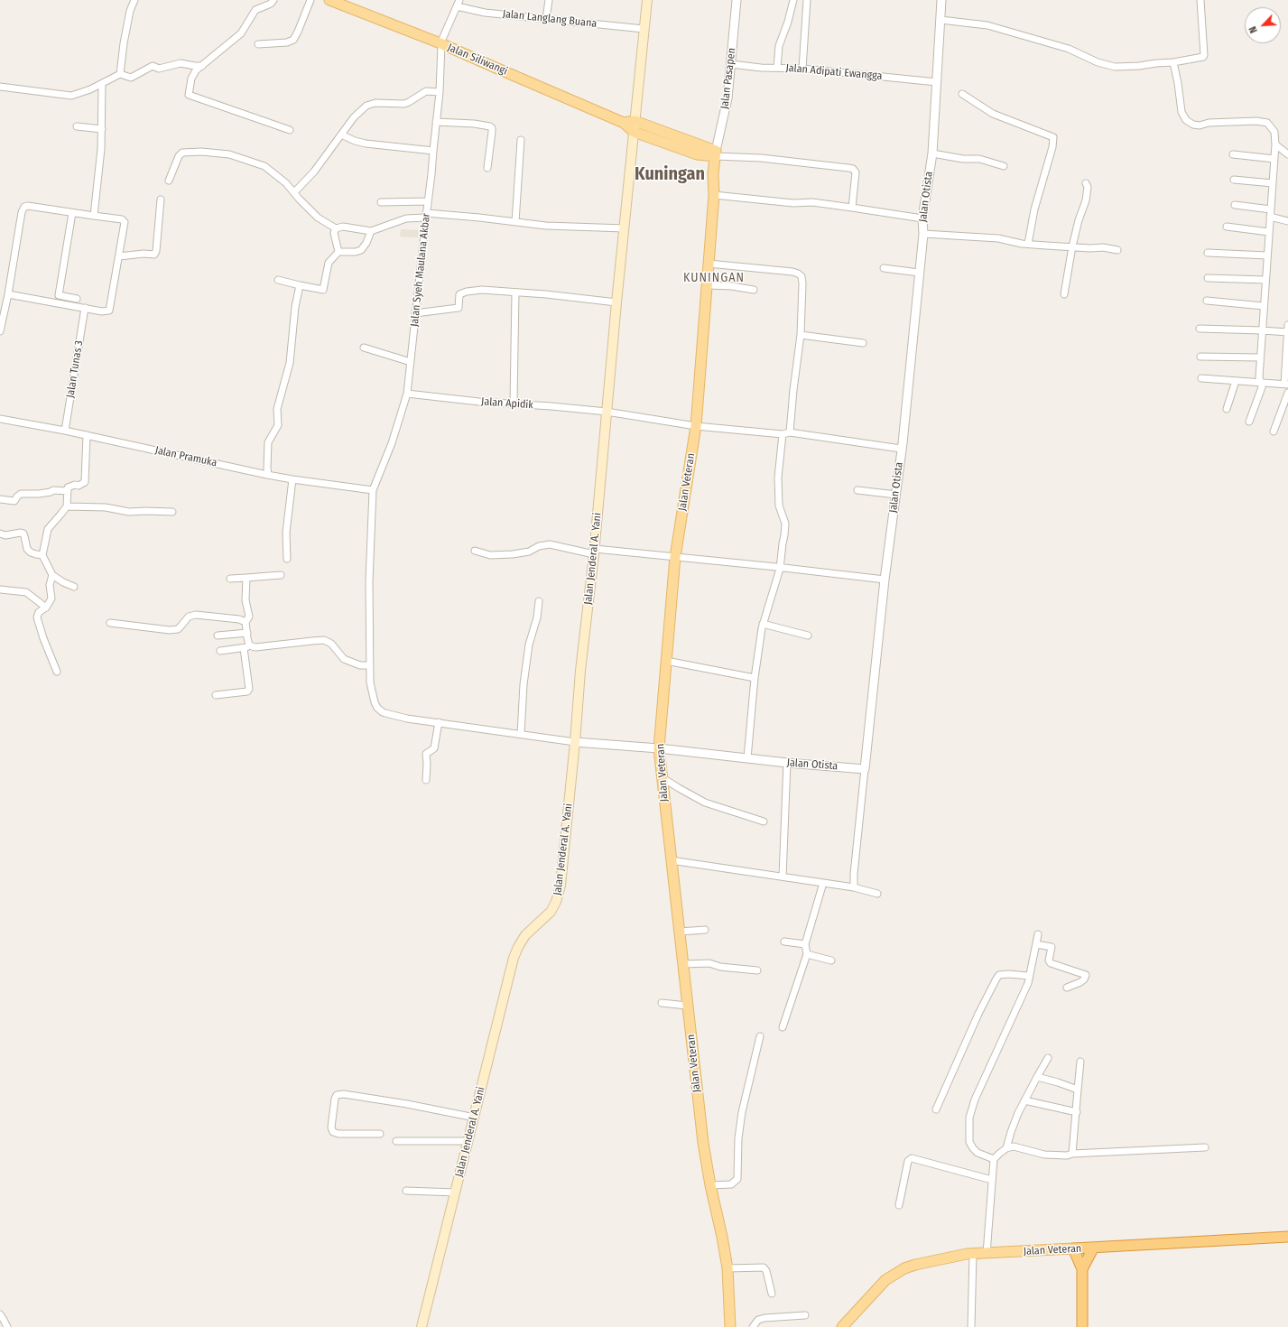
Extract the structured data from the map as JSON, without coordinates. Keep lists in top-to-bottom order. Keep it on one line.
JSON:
{"streets":{"highway":["Jalan Veteran"],"main road":["Jalan Siliwangi","Jalan Jenderal A. Yani"],"street":["Jalan Langlang Buana","Jalan Adipati Ewangga","Jalan Pasapen","Jalan Otista","Jalan Syeh Maulana Akbar","Jalan Tunas 3","Jalan Apidik","Jalan Pramuka"]},"crossings":[["Jalan Langlang Buana","Jalan Jenderal A. Yani"],["Jalan Siliwangi","Jalan Pasapen"],["Jalan Siliwangi","Jalan Syeh Maulana Akbar"],["Jalan Siliwangi","Jalan Veteran"],["Jalan Siliwangi","Jalan Jenderal A. Yani"],["Jalan Adipati Ewangga","Jalan Pasapen"],["Jalan Adipati Ewangga","Jalan Otista"],["Jalan Pasapen","Jalan Veteran"],["Jalan Otista","Jalan Syeh Maulana Akbar"],["Jalan Otista","Jalan Veteran"],["Jalan Otista","Jalan Jenderal A. Yani"],["Jalan Syeh Maulana Akbar","Jalan Apidik"],["Jalan Syeh Maulana Akbar","Jalan Pramuka"],["Jalan Syeh Maulana Akbar","Jalan Jenderal A. Yani"],["Jalan Tunas 3","Jalan Pramuka"],["Jalan Apidik","Jalan Veteran"],["Jalan Apidik","Jalan Jenderal A. Yani"]],"districts":["Kuningan","KUNINGAN"],"north":"bottom left"}
